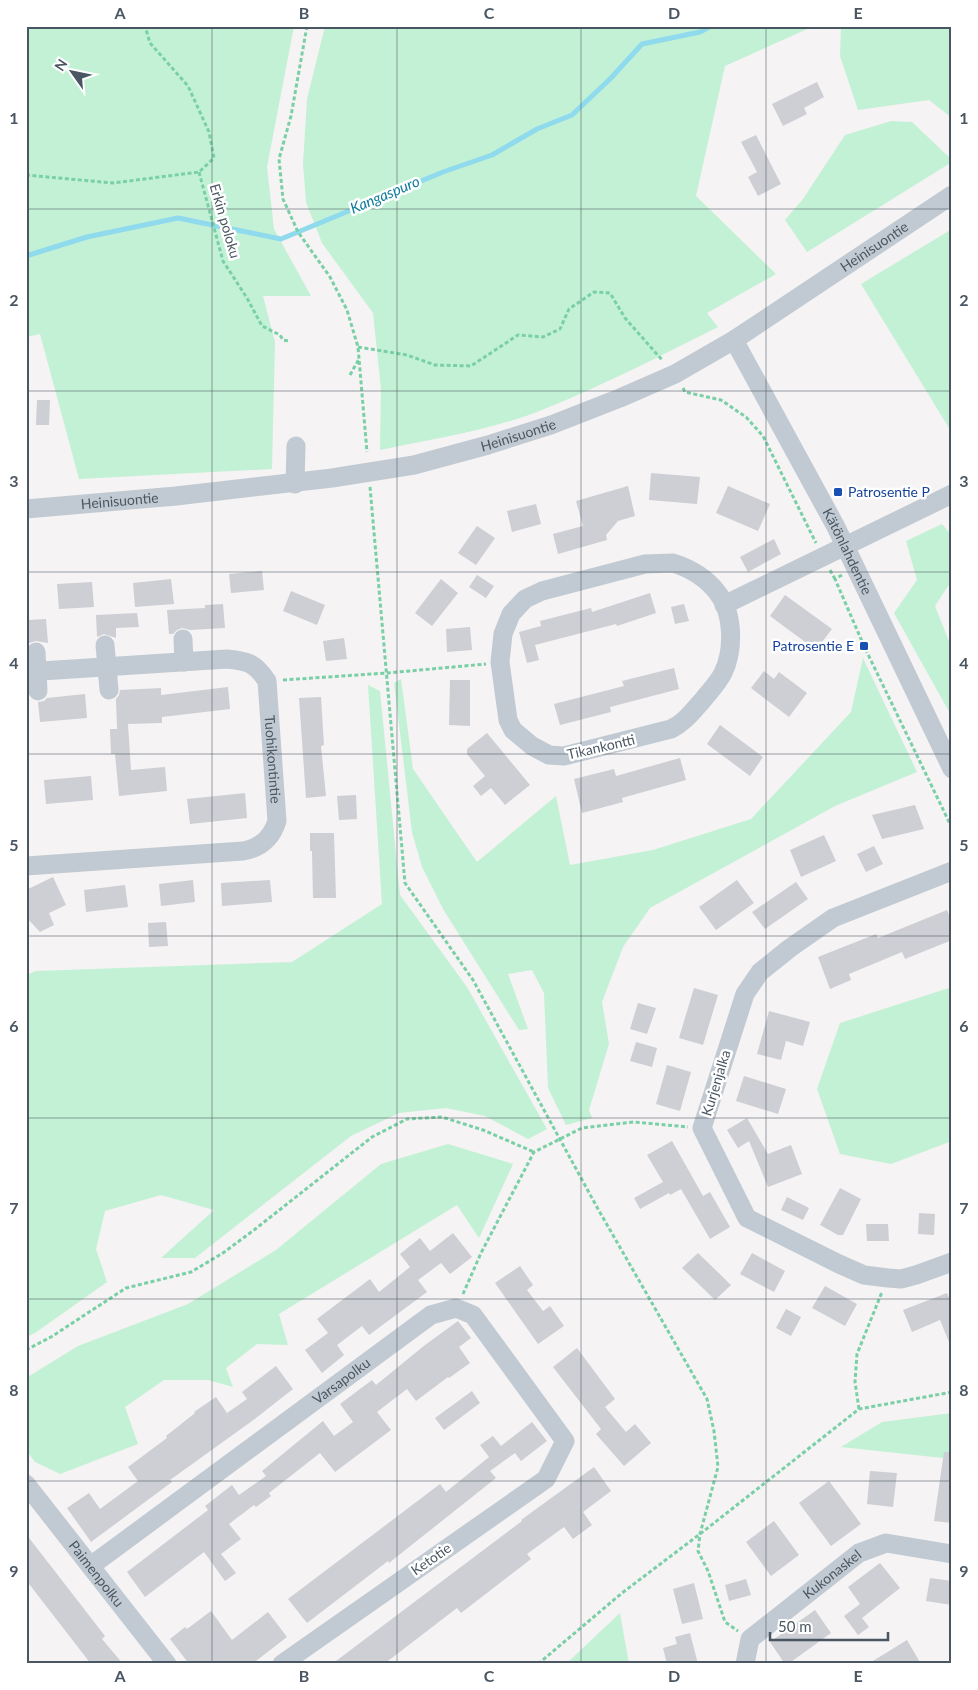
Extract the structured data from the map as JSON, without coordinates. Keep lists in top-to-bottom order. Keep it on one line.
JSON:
{"streets":{"street":["Heinisuontie","Kätönlahdentie","Tikankontti","Tuohikontintie","Kurjenjalka","Varsapolku","Ketotie","Paimenpolku","Kukonaskel"],"path":["Erkin poloku"]},"crossings":[["Heinisuontie","Kätönlahdentie"],["Varsapolku","Ketotie"],["Varsapolku","Paimenpolku"]],"water":["Kangaspuro"],"places":{"transit":["Patrosentie P","Patrosentie E"]},"scale_bar":"50 m","north":"top left","grid":{"columns":["A","B","C","D","E"],"rows":["1","2","3","4","5","6","7","8","9"]}}
